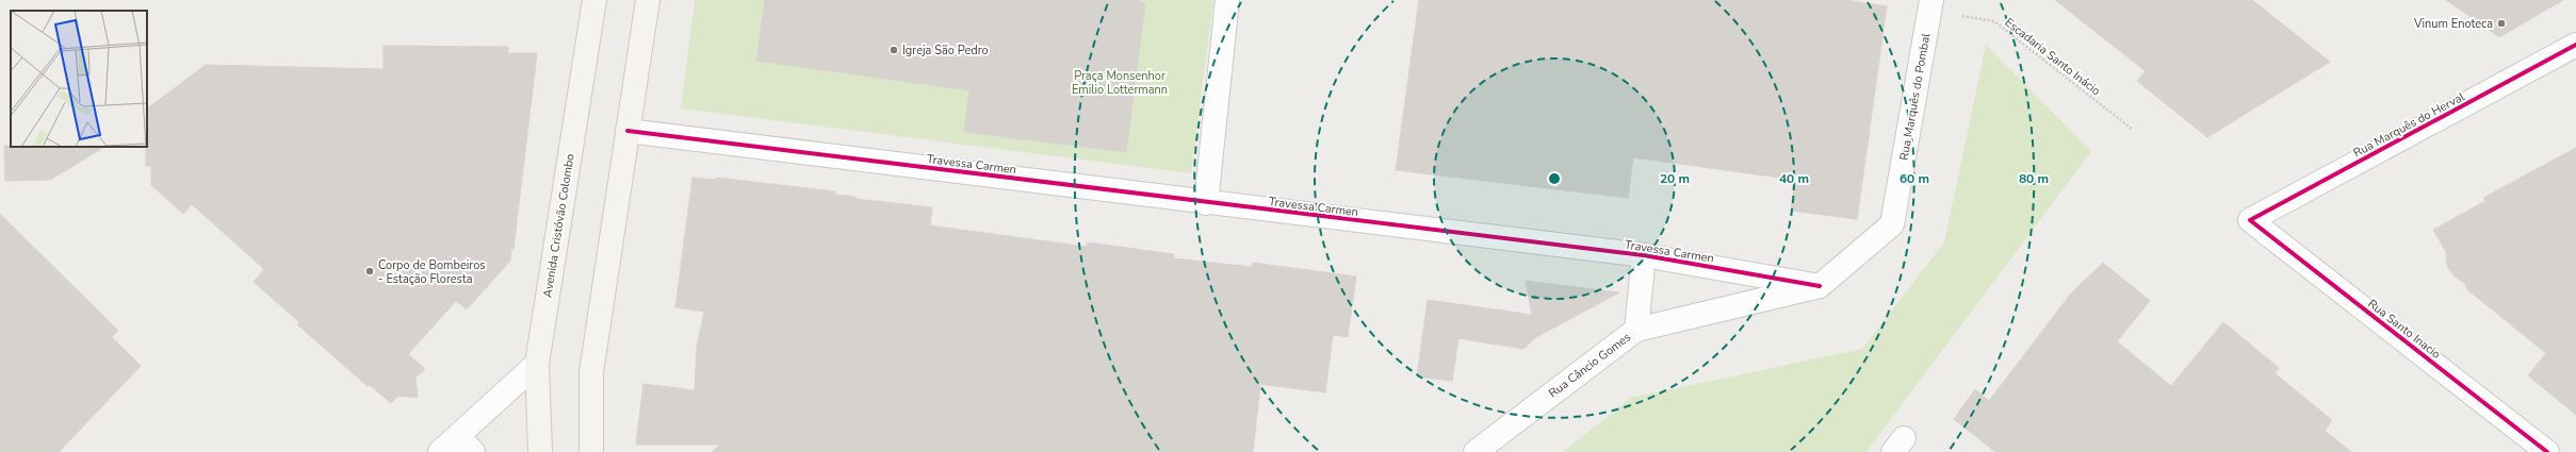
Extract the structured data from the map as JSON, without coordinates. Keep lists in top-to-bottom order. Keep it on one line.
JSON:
{"streets":{"main road":["Avenida Cristóvão Colombo"],"street":["Rua Marquês do Pombal","Rua Marquês do Herval","Travessa Carmen","Rua Santo Inacio","Rua Câncio Gomes"],"path":["Escadaria Santo Inácio"]},"crossings":[["Escadaria Santo Inácio","Rua Marquês do Pombal"],["Rua Marquês do Pombal","Travessa Carmen"],["Rua Marquês do Pombal","Rua Câncio Gomes"],["Rua Marquês do Herval","Rua Santo Inacio"],["Travessa Carmen","Rua Câncio Gomes"]],"parks":["Praça Monsenhor Emilio Lottermann"],"places":["Vinum Enoteca","Igreja São Pedro","Corpo de Bombeiros - Estação Floresta"],"rings":["20 m","40 m","60 m","80 m"]}
